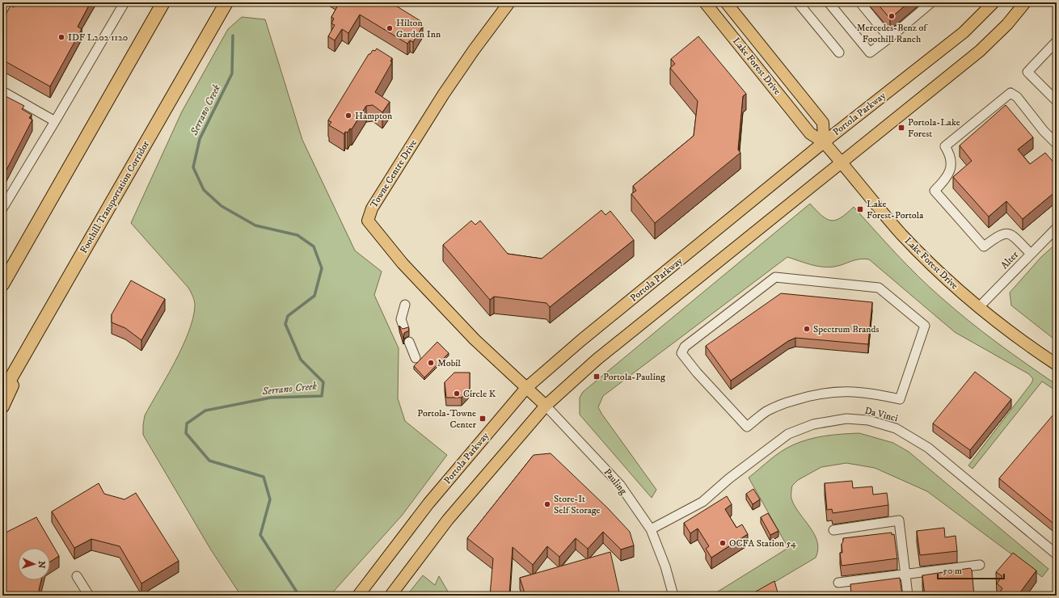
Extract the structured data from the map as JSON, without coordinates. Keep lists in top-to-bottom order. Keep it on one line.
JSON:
{"streets":{"highway":["Foothill Transportation Corridor"],"main road":["Lake Forest Drive","Portola Parkway","Towne Centre Drive","Pauling"],"street":["Alter","Da Vinci"]},"crossings":[["Lake Forest Drive","Portola Parkway"],["Lake Forest Drive","Alter"],["Portola Parkway","Towne Centre Drive"],["Portola Parkway","Pauling"],["Towne Centre Drive","Pauling"],["Da Vinci","Pauling"]],"water":["Serrano Creek"],"places":{"other":["Mercedes-Benz of Foothill Ranch","Hilton Garden Inn","IDF L202 1120","Hampton","Spectrum Brands","Mobil","Circle K","Store-It Self Storage","OCFA Station 54"],"transit":["Portola-Lake Forest","Lake Forest-Portola","Portola-Pauling","Portola-Towne Center"]},"scale_bar":"50 m","north":"right"}
